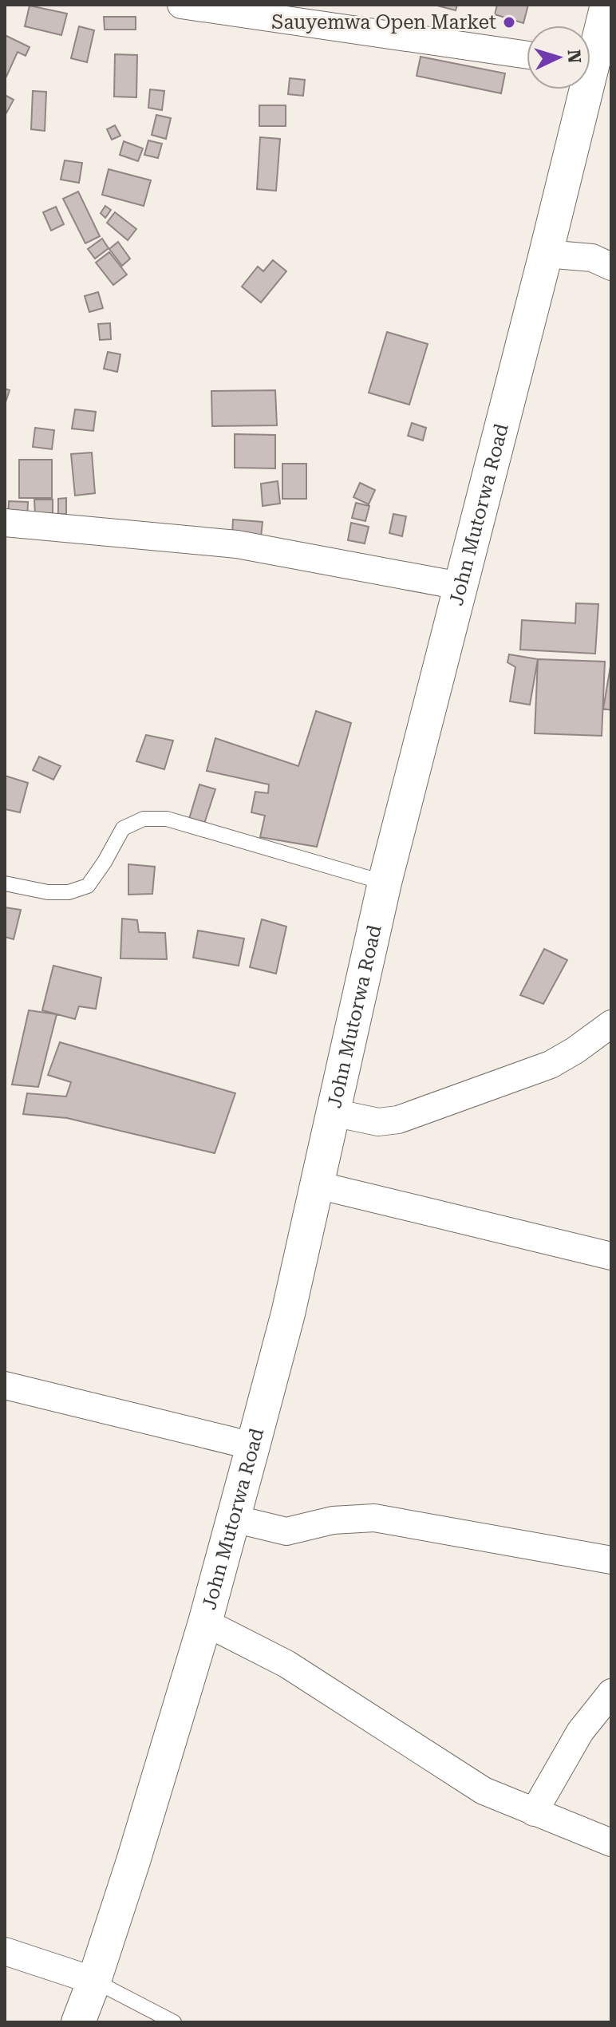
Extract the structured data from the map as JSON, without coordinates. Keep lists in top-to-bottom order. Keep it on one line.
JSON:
{"streets":{"street":["John Mutorwa Road"]},"places":["Sauyemwa Open Market"],"north":"right"}
